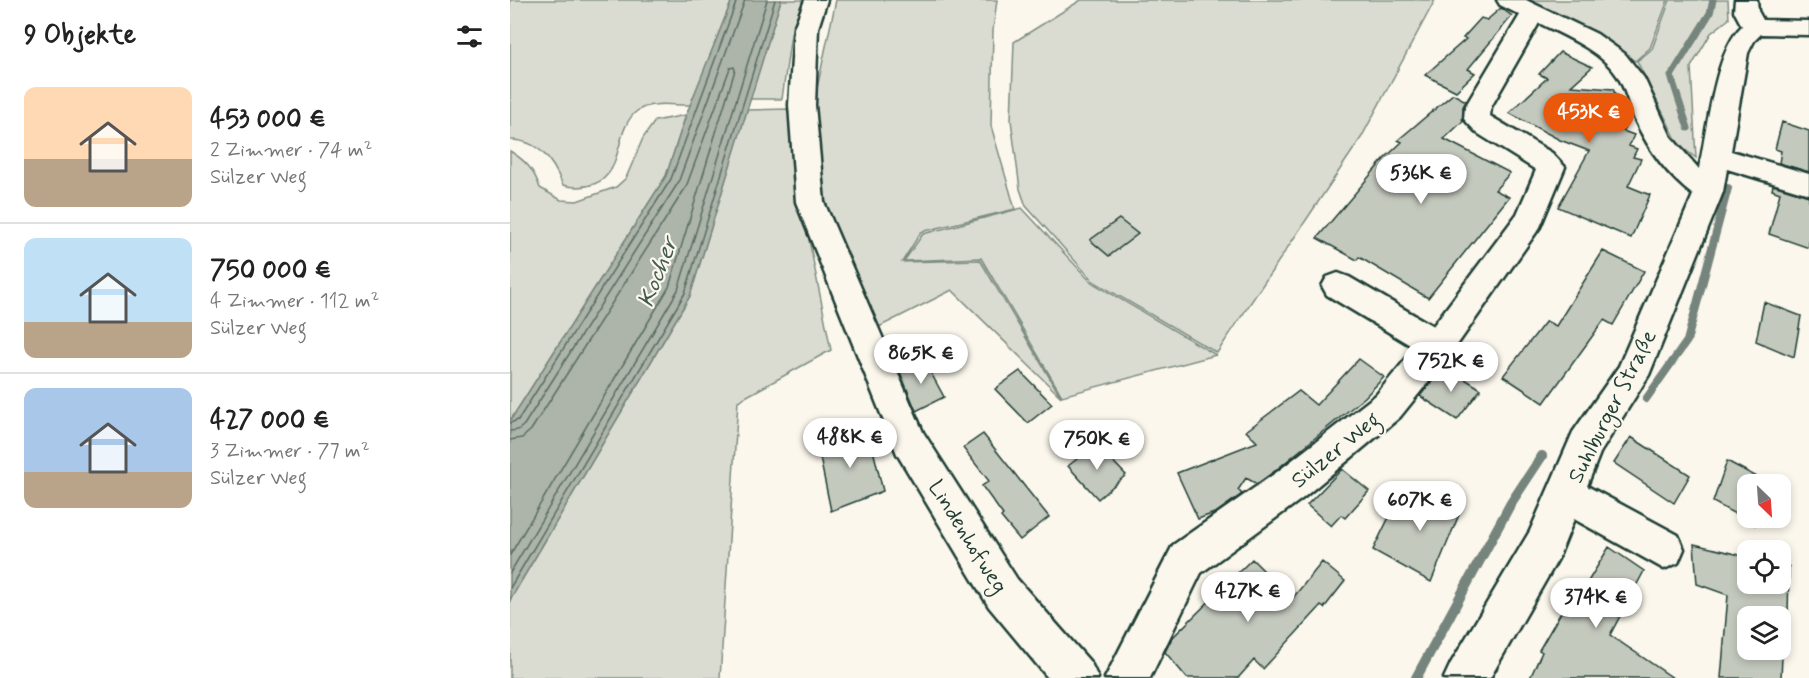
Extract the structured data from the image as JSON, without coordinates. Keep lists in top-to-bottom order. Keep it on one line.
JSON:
{"streets":{"street":["Suhlburger Straße","Sülzer Weg","Lindenhofweg"]},"crossings":[["Suhlburger Straße","Sülzer Weg"]],"water":["Kocher"],"north":"bottom right","page":{"heading":"9 Objekte","list":[{"name":"453 000 €","note":"2 Zimmer · 74 m² · Sülzer Weg"},{"name":"750 000 €","note":"4 Zimmer · 112 m² · Sülzer Weg"},{"name":"427 000 €","note":"3 Zimmer · 77 m² · Sülzer Weg"}],"price":["453K €","536K €","865K €","752K €","488K €","750K €","607K €","427K €","374K €"]}}
